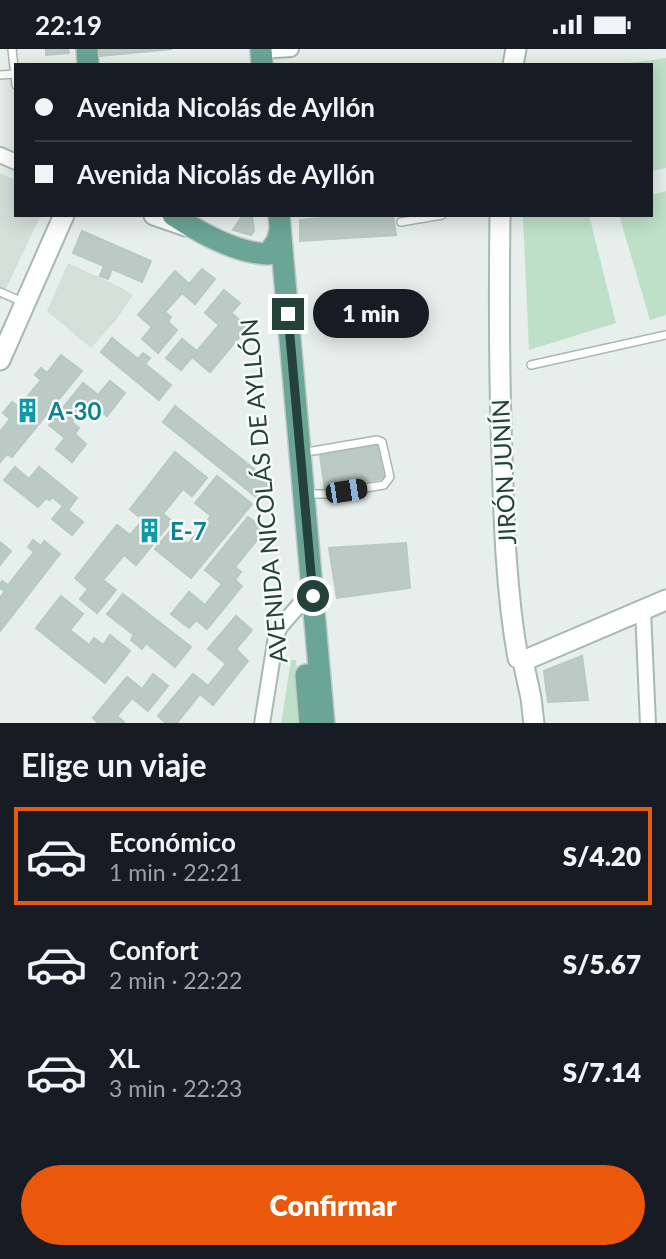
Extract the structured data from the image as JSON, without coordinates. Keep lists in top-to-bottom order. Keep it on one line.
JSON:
{"streets":{"main road":["AVENIDA NICOLÁS DE AYLLÓN"],"street":["JIRÓN JUNÍN"]},"places":{"building":["A-30","E-7"]},"page":{"status":"22:19","banner":["Avenida Nicolás de Ayllón","Avenida Nicolás de Ayllón"],"bubble":"1 min","heading":"Elige un viaje","list":[{"name":"Económico","note":"1 min · 22:21","value":"S/4.20"},{"name":"Confort","note":"2 min · 22:22","value":"S/5.67"},{"name":"XL","note":"3 min · 22:23","value":"S/7.14"}],"buttons":"Confirmar"}}
